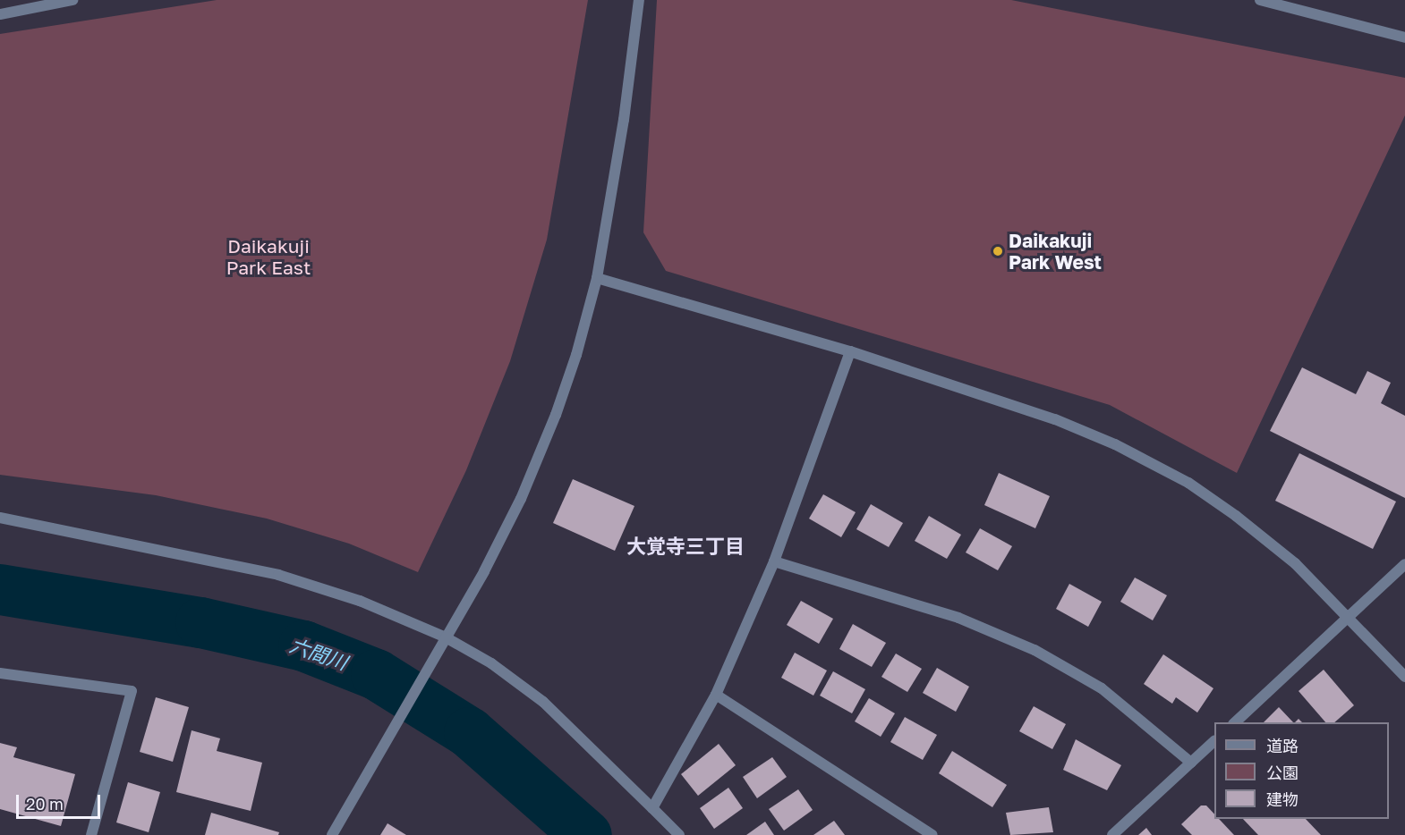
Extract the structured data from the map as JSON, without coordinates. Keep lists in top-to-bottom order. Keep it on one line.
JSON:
{"districts":["大覚寺三丁目"],"water":["六間川"],"parks":["Daikakuji Park East"],"places":["Daikakuji Park West"],"legend":["道路","公園","建物"],"scale_bar":"20 m"}
